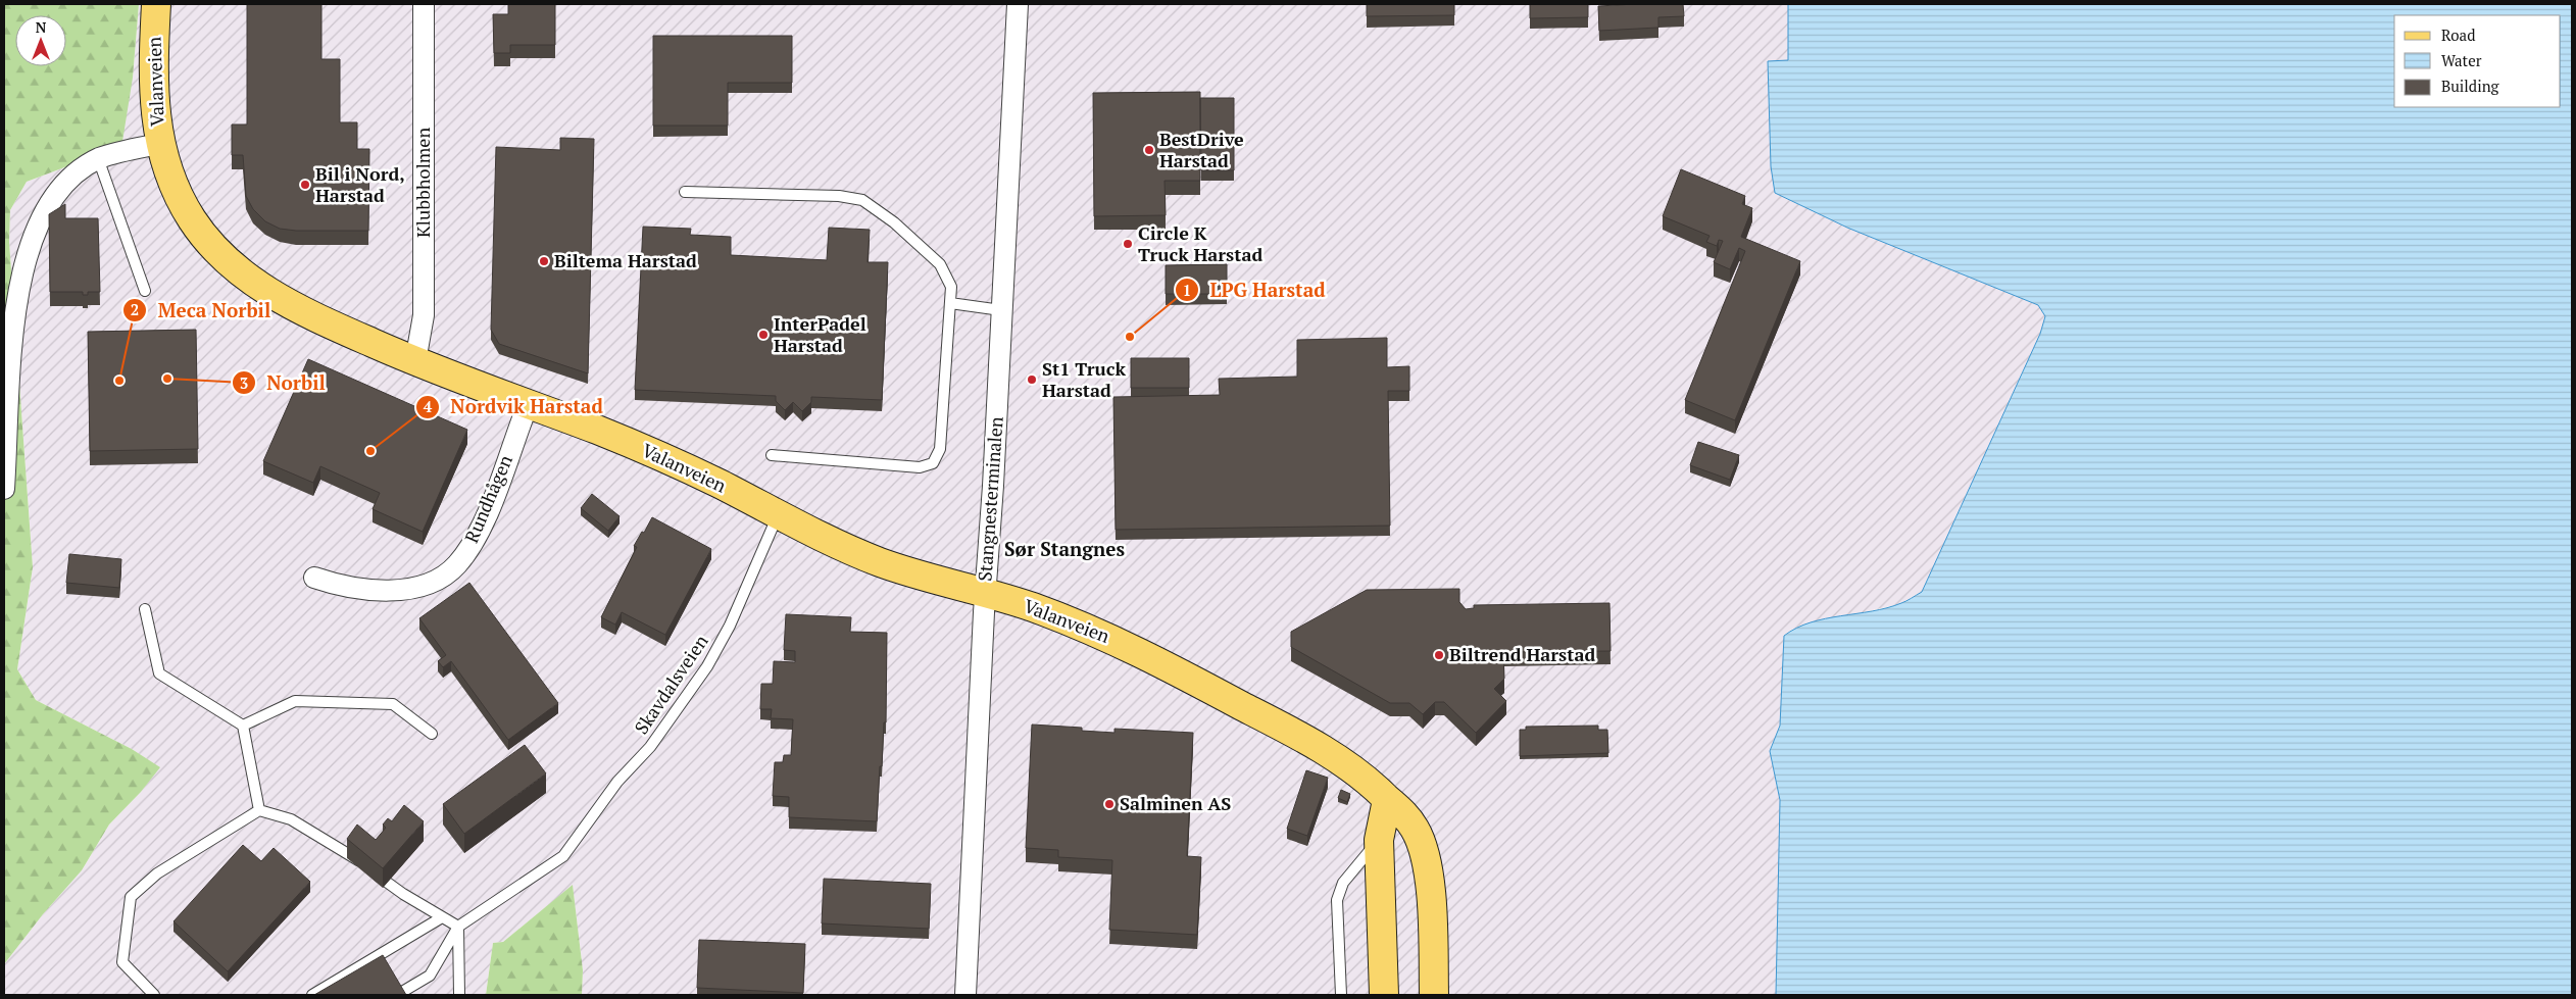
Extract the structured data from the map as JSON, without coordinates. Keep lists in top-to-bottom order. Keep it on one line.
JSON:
{"streets":{"main road":["Valanveien"],"street":["Klubbholmen","Rundhågen","Stangnesterminalen"],"lane":["Skavdalsveien"]},"crossings":[["Valanveien","Klubbholmen"],["Valanveien","Rundhågen"],["Valanveien","Stangnesterminalen"],["Valanveien","Skavdalsveien"]],"districts":["Sør Stangnes"],"places":["BestDrive Harstad","Bil i Nord, Harstad","Circle K Truck Harstad","Biltema Harstad","InterPadel Harstad","LPG Harstad","Norbil","St1 Truck Harstad","Meca Norbil","Nordvik Harstad","Biltrend Harstad","Salminen AS"],"legend":["Road","Water","Building"],"north":"top"}
